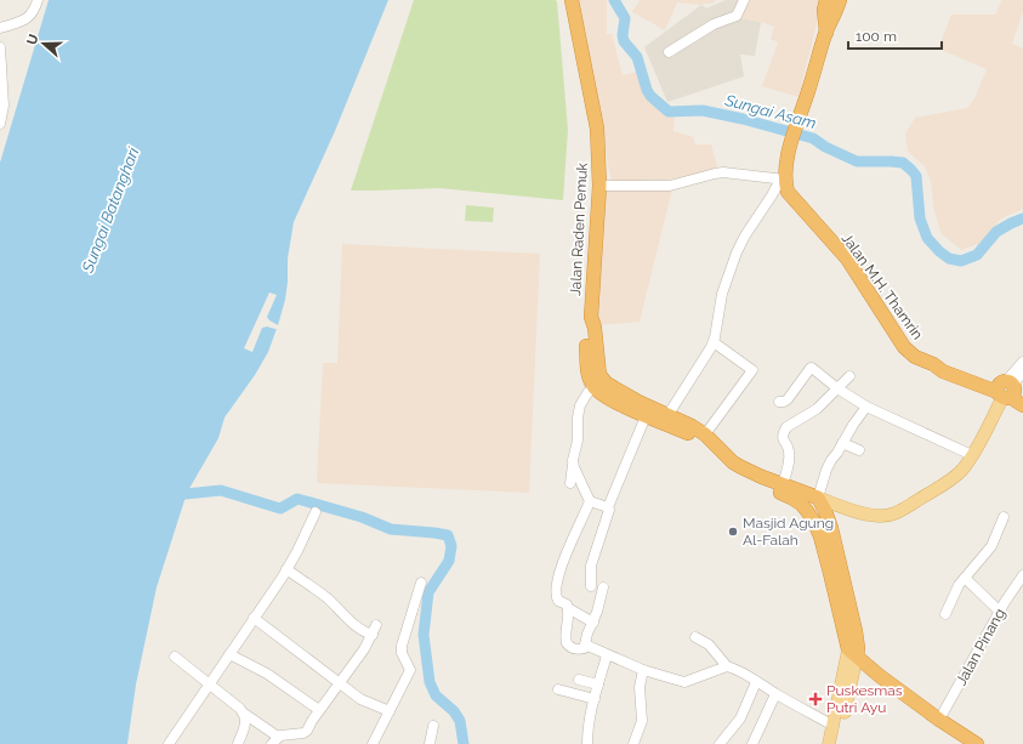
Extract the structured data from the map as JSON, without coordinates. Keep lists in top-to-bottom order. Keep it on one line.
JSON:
{"streets":{"highway":["Jalan Raden Pemuk","Jalan M.H. Thamrin"],"street":["Jalan Pinang"]},"water":["Sungai Asam","Sungai Batanghari"],"places":{"other":["Masjid Agung Al-Falah"],"health":["Puskesmas Putri Ayu"]},"scale_bar":"100 m","north":"left"}
